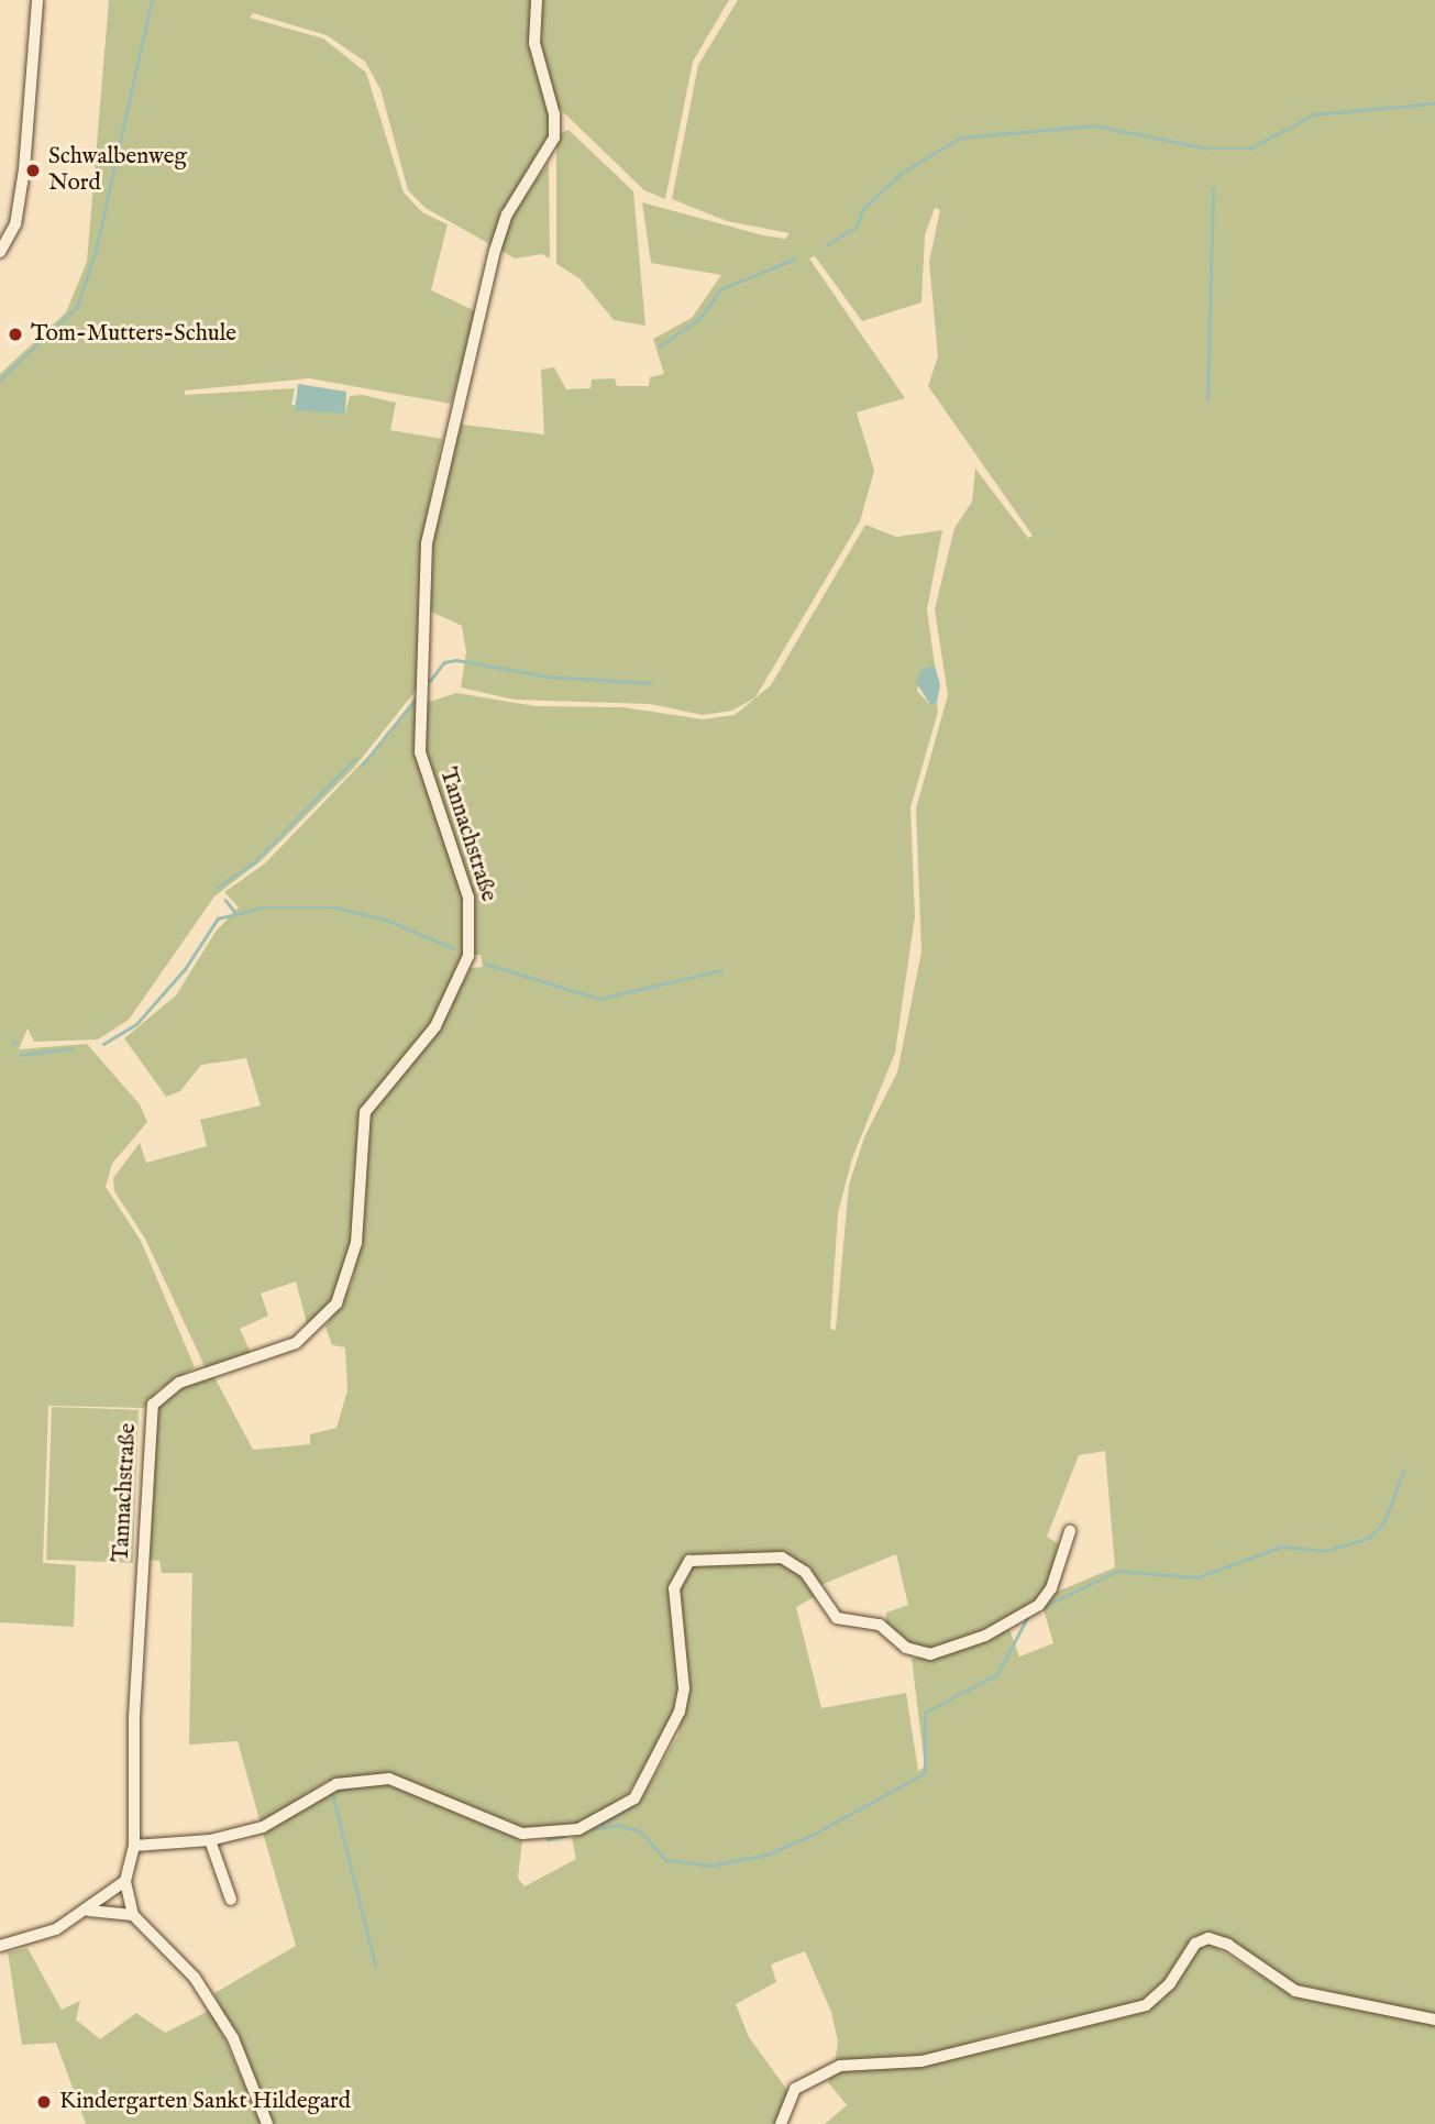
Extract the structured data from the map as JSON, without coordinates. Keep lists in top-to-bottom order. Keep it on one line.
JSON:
{"streets":{"street":["Tannachstraße"]},"places":["Schwalbenweg Nord","Tom-Mutters-Schule","Kindergarten Sankt Hildegard"]}
